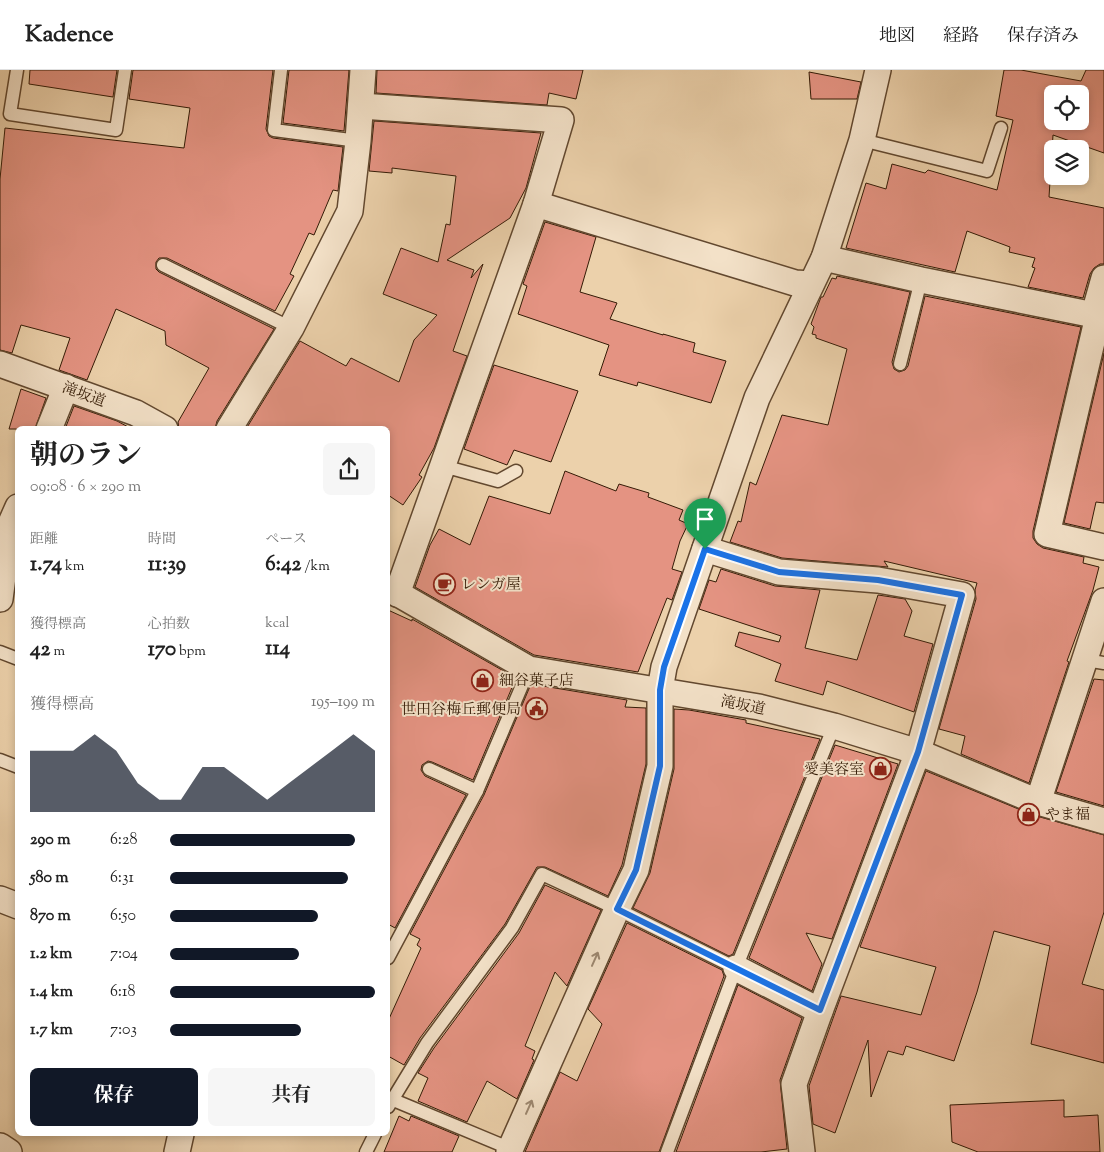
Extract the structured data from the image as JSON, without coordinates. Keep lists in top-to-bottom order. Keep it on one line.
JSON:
{"streets":{"street":["滝坂道"]},"places":{"cafe":["レンガ屋"],"shop":["細谷菓子店","愛美容室","やま福"],"public building":["世田谷梅丘郵便局"]},"page":{"header":"Kadence","nav":["地図","経路","保存済み"],"heading":["朝のラン","09:08 · 6 × 290 m"],"stats":[["距離","1.74 km"],["時間","11:39"],["ペース","6:42 /km"],["獲得標高","42 m"],["心拍数","170 bpm"],["kcal","114"]],"chart":["獲得標高","195–199 m"],"list":[{"name":"290 m","note":"6:28"},{"name":"580 m","note":"6:31"},{"name":"870 m","note":"6:50"},{"name":"1.2 km","note":"7:04"},{"name":"1.4 km","note":"6:18"},{"name":"1.7 km","note":"7:03"}],"buttons":["保存","共有"]}}
